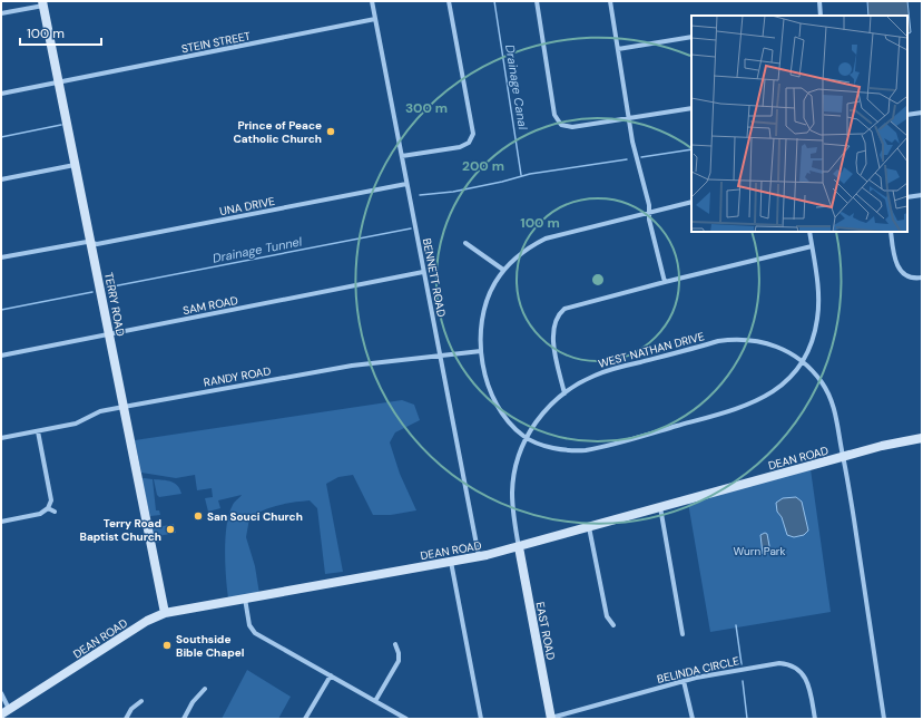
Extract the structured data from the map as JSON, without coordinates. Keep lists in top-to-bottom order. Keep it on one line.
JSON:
{"streets":{"main road":["TERRY ROAD","DEAN ROAD","EAST ROAD"],"street":["STEIN STREET","UNA DRIVE","BENNETT ROAD","SAM ROAD","WEST NATHAN DRIVE","RANDY ROAD","BELINDA CIRCLE"]},"crossings":[["STEIN STREET","BENNETT ROAD"],["STEIN STREET","TERRY ROAD"],["UNA DRIVE","BENNETT ROAD"],["UNA DRIVE","TERRY ROAD"],["BENNETT ROAD","SAM ROAD"],["BENNETT ROAD","RANDY ROAD"],["BENNETT ROAD","DEAN ROAD"],["TERRY ROAD","SAM ROAD"],["TERRY ROAD","RANDY ROAD"],["TERRY ROAD","DEAN ROAD"],["WEST NATHAN DRIVE","DEAN ROAD"],["WEST NATHAN DRIVE","EAST ROAD"],["DEAN ROAD","EAST ROAD"],["EAST ROAD","BELINDA CIRCLE"]],"water":["Drainage Canal","Drainage Tunnel"],"parks":["Wurn Park"],"places":["Prince of Peace Catholic Church","San Souci Church","Terry Road Baptist Church","Southside Bible Chapel"],"scale_bar":"100 m","rings":["300 m","200 m","100 m"]}
